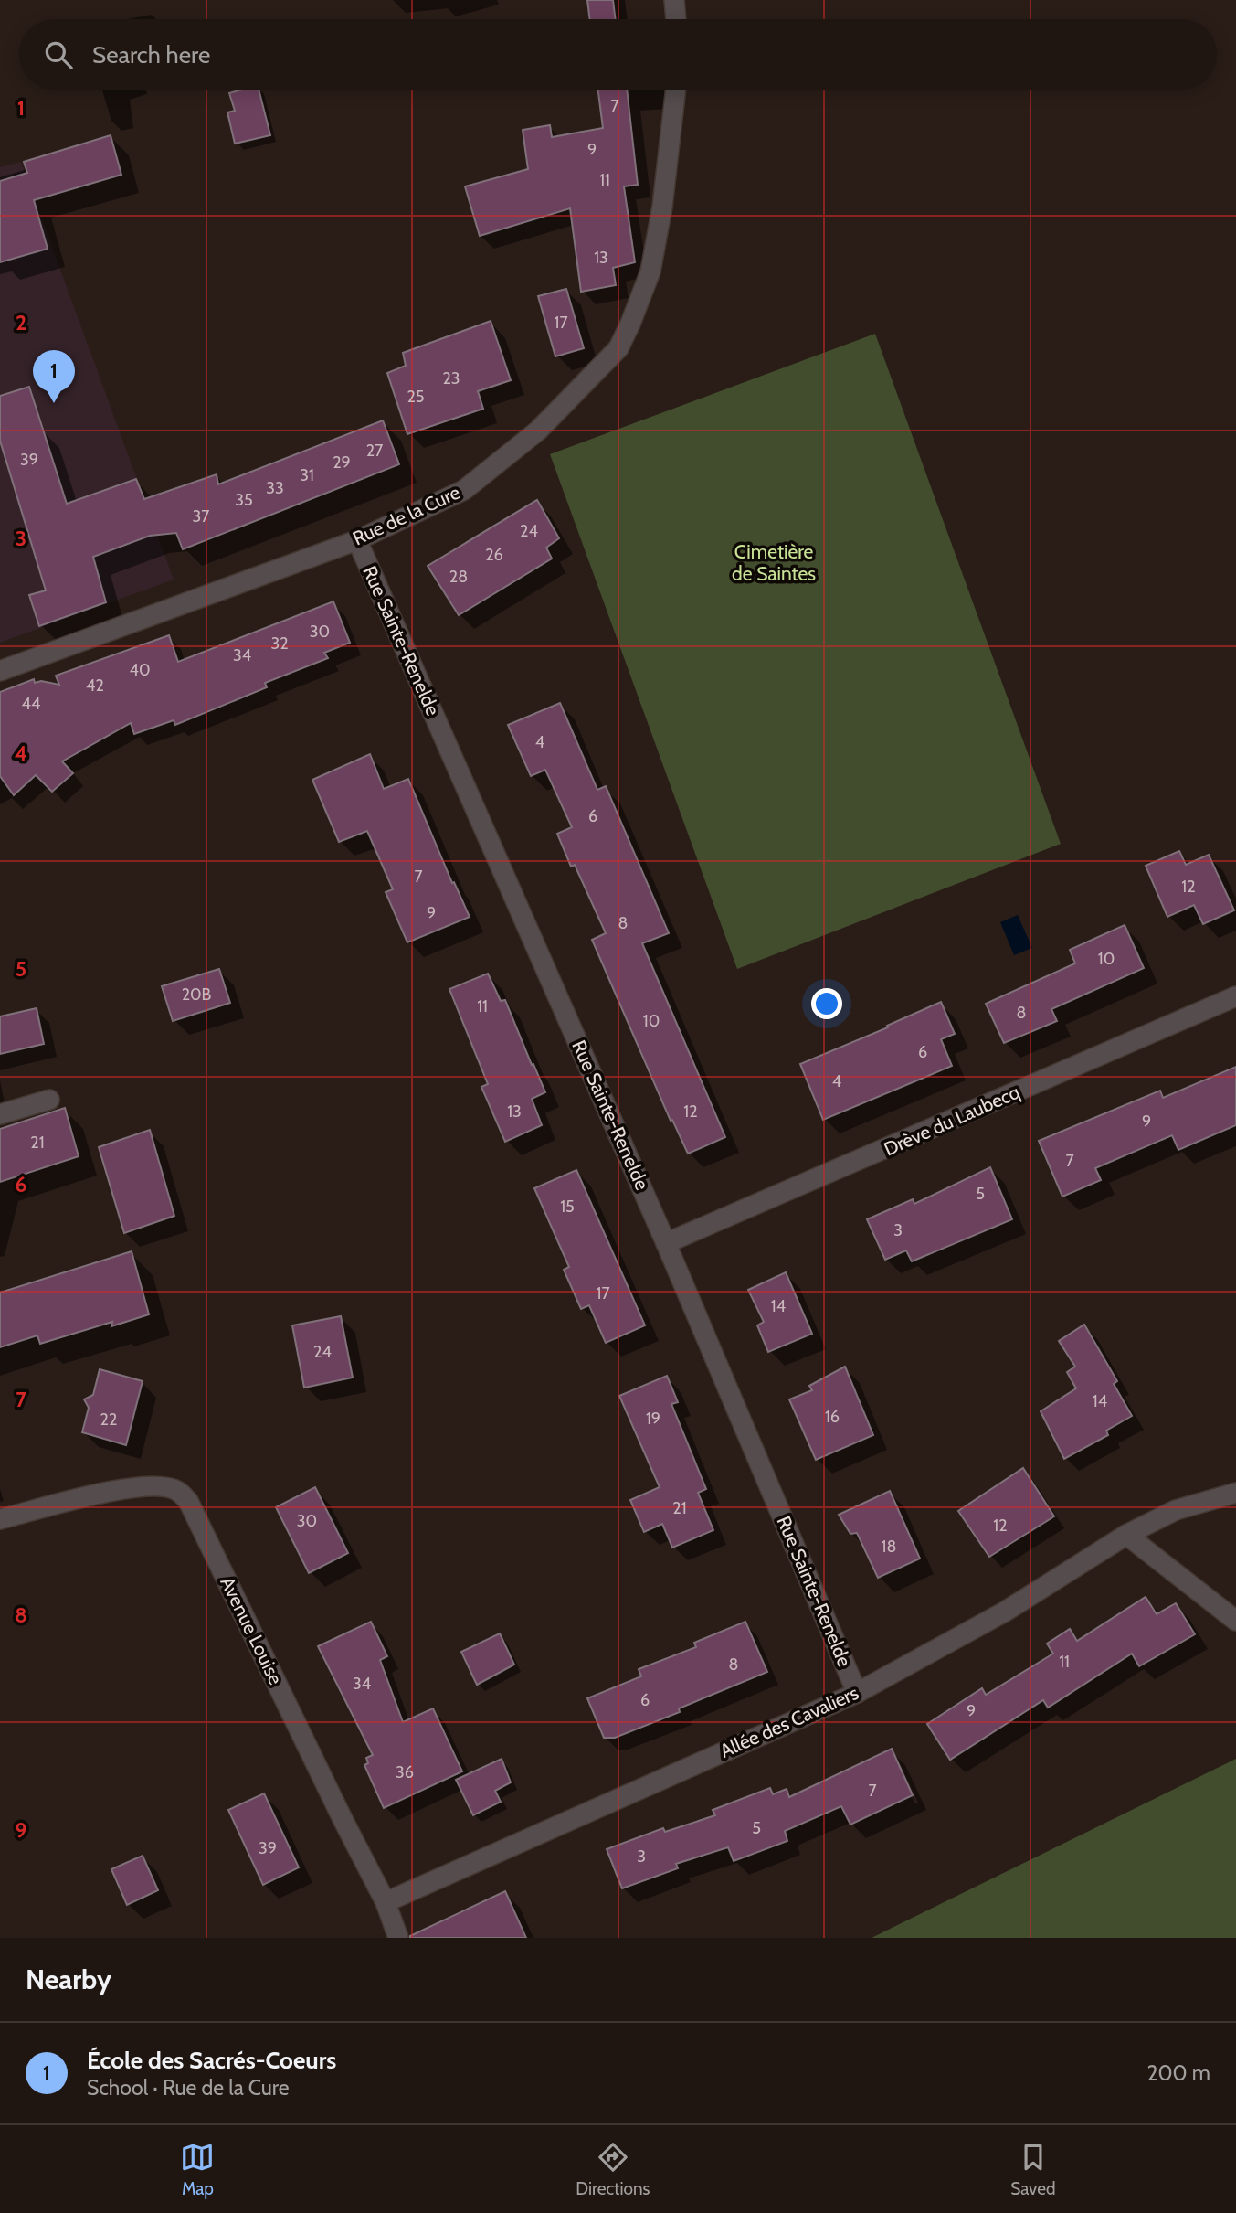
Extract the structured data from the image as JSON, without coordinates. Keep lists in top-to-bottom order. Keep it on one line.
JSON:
{"streets":{"street":["Rue de la Cure","Rue Sainte-Renelde","Drève du Laubecq","Avenue Louise","Allée des Cavaliers"]},"crossings":[["Rue de la Cure","Rue Sainte-Renelde"],["Rue Sainte-Renelde","Drève du Laubecq"],["Rue Sainte-Renelde","Allée des Cavaliers"],["Avenue Louise","Allée des Cavaliers"]],"parks":["Cimetière de Saintes"],"house_numbers":["7","9","11","13","17","23","25","27","39","29","31","33","35","37","24","26","28","30","32","34","40","42","44","4","6","7","12","9","8","10","20B","11","8","10","6","4","13","12","9","21","7","5","15","3","17","14","24","14","16","19","22","21","30","12","18","11","8","34","6","9","36","7","5","39","3"],"page":{"search":"Search here","pins":"1","heading":"Nearby","list":[{"mark":"1","name":"École des Sacrés-Coeurs","note":"School · Rue de la Cure","value":"200 m"}],"nav":["Map","Directions","Saved"]},"grid":{"rows":["1","2","3","4","5","6","7","8","9"]}}
